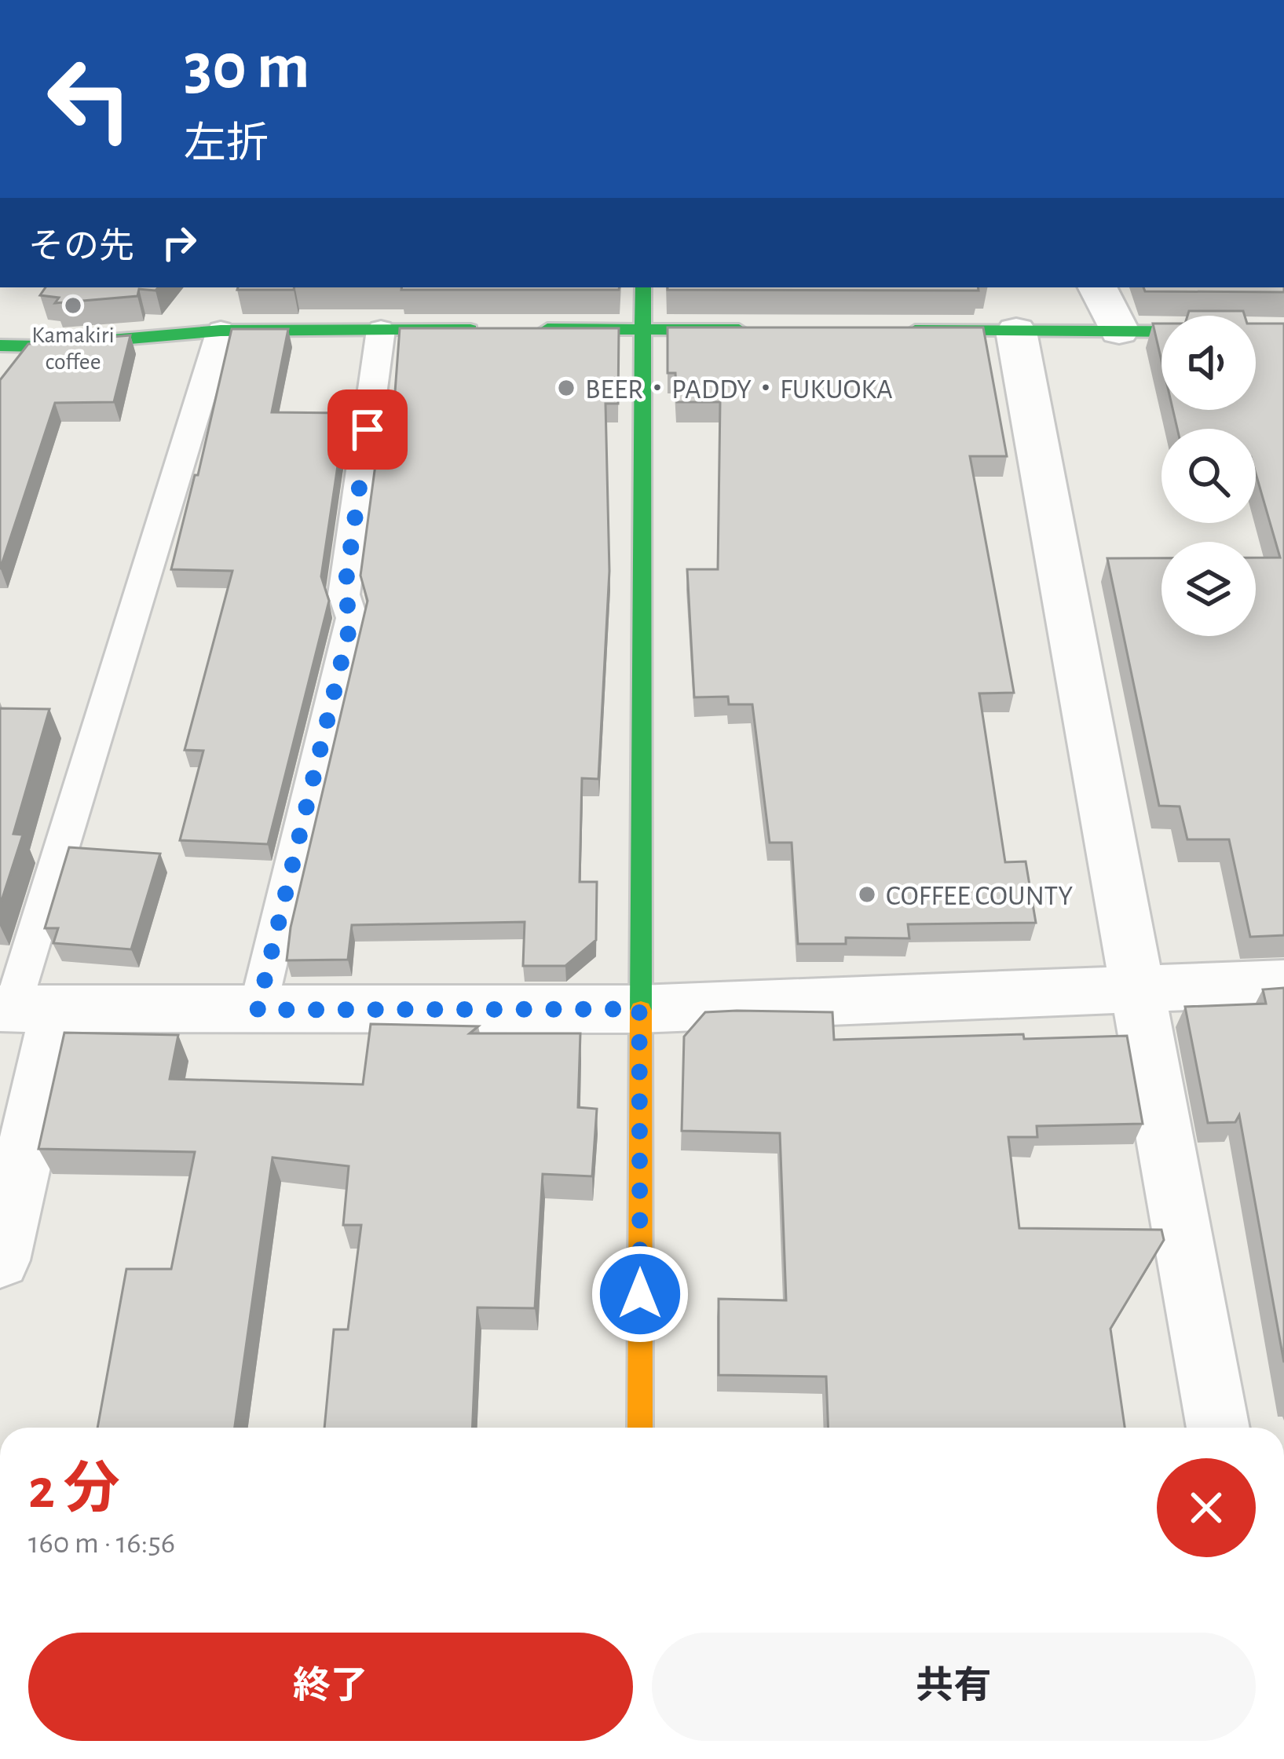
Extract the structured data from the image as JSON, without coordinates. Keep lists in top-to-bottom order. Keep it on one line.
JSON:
{"places":["Kamakiri coffee","BEER・PADDY・FUKUOKA","COFFEE COUNTY"],"page":{"turn":["30 m","左折"],"then":"その先","heading":["2 分","160 m · 16:56"],"buttons":["終了","共有"]}}
